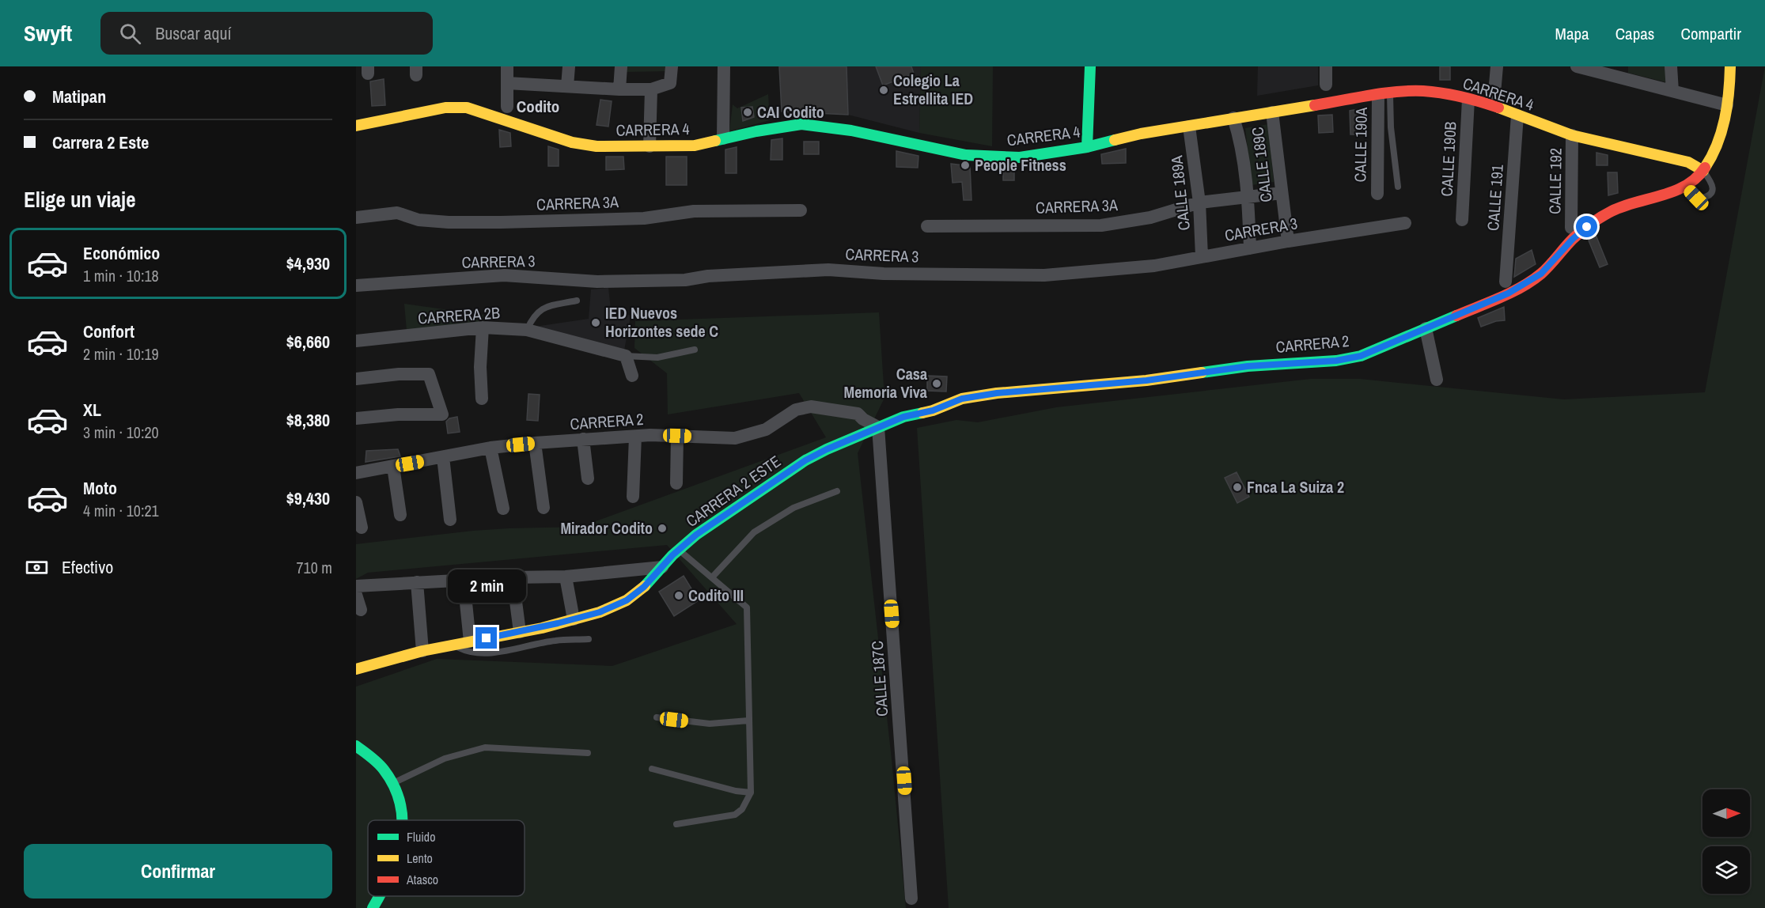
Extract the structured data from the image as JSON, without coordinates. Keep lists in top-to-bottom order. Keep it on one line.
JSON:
{"streets":{"main road":["CARRERA 4","CARRERA 2","CARRERA 2 ESTE"],"street":["CALLE 190A","CALLE 190B","CALLE 189C","CALLE 192","CALLE 189A","CALLE 191","CARRERA 3A","CARRERA 3","CARRERA 2B","CALLE 187C"]},"crossings":[["CARRERA 4","CALLE 190A"],["CARRERA 4","CALLE 190B"],["CARRERA 4","CALLE 189C"],["CARRERA 4","CALLE 192"],["CARRERA 4","CALLE 189A"],["CARRERA 4","CALLE 191"],["CARRERA 4","CARRERA 2"],["CALLE 189C","CARRERA 3A"],["CALLE 189C","CARRERA 3"],["CALLE 189A","CARRERA 3A"],["CALLE 189A","CARRERA 3"],["CARRERA 2","CARRERA 2 ESTE"],["CARRERA 2","CALLE 187C"],["CARRERA 2 ESTE","CALLE 187C"]],"districts":["Codito"],"places":["Colegio La Estrellita IED","CAI Codito","People Fitness","IED Nuevos Horizontes sede C","Casa Memoria Viva","Fnca La Suiza 2","Mirador Codito","Codito III"],"legend":["Fluido","Lento","Atasco"],"north":"right","page":{"header":"Swyft","search":"Buscar aquí","nav":["Mapa","Capas","Compartir"],"banner":["Matipan","Carrera 2 Este"],"heading":"Elige un viaje","list":[{"name":"Económico","note":"1 min · 10:18","value":"$4,930"},{"name":"Confort","note":"2 min · 10:19","value":"$6,660"},{"name":"XL","note":"3 min · 10:20","value":"$8,380"},{"name":"Moto","note":"4 min · 10:21","value":"$9,430"}],"pay":["Efectivo","710 m"],"bubble":"2 min","buttons":"Confirmar"}}
